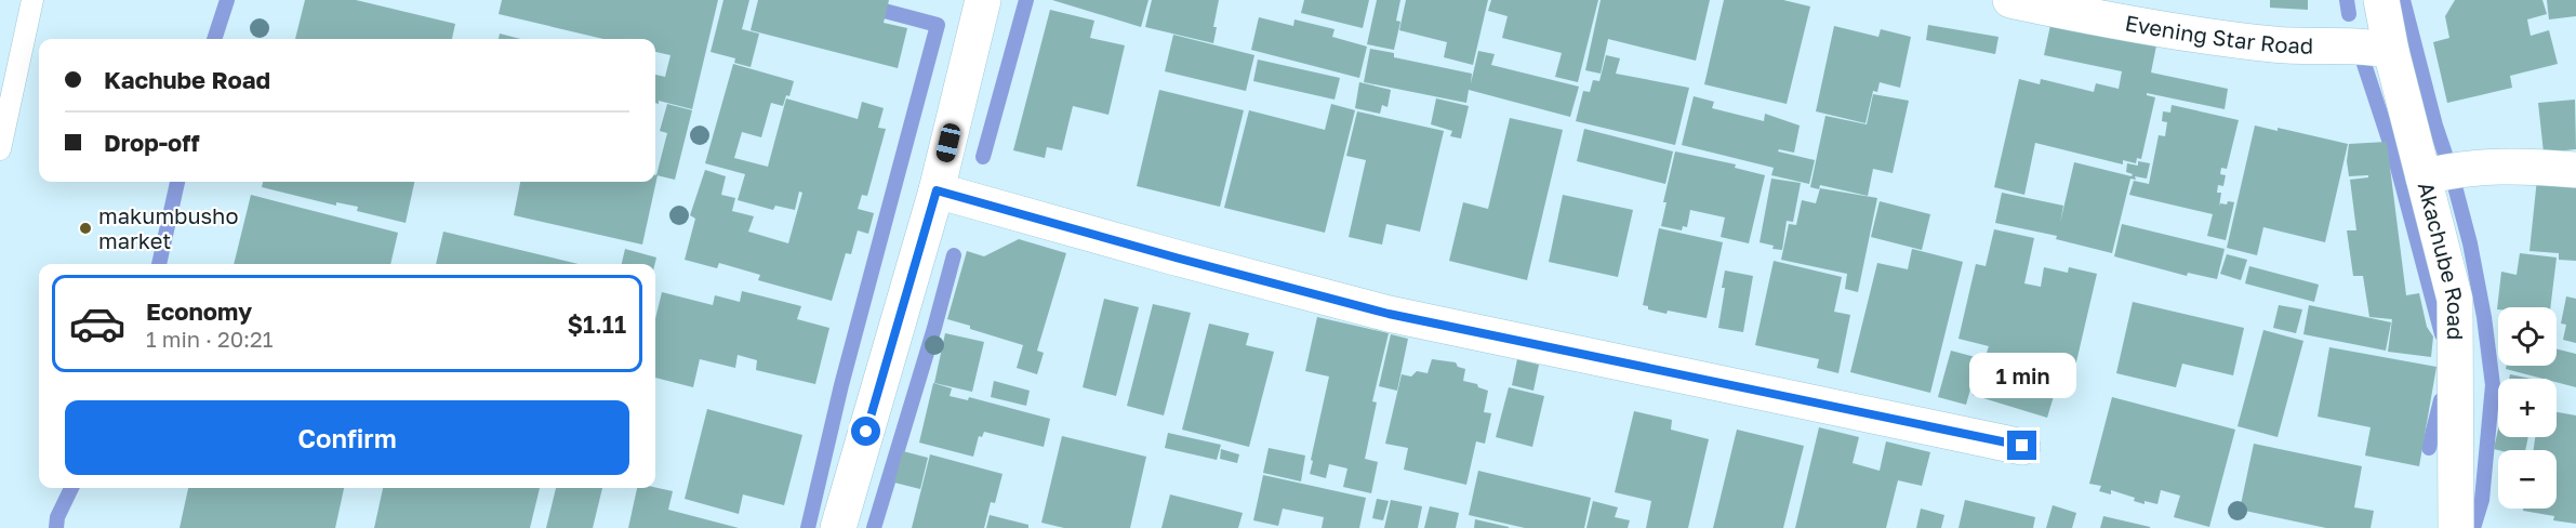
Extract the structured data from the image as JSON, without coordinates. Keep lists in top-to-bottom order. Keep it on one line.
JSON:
{"streets":{"street":["Evening Star Road","Akachube Road"]},"crossings":[["Evening Star Road","Akachube Road"]],"places":["makumbusho market"],"page":{"banner":["Kachube Road","Drop-off"],"list":[{"name":"Economy","note":"1 min · 20:21","value":"$1.11"}],"map_buttons":["+","−"],"bubble":"1 min","buttons":"Confirm"}}
